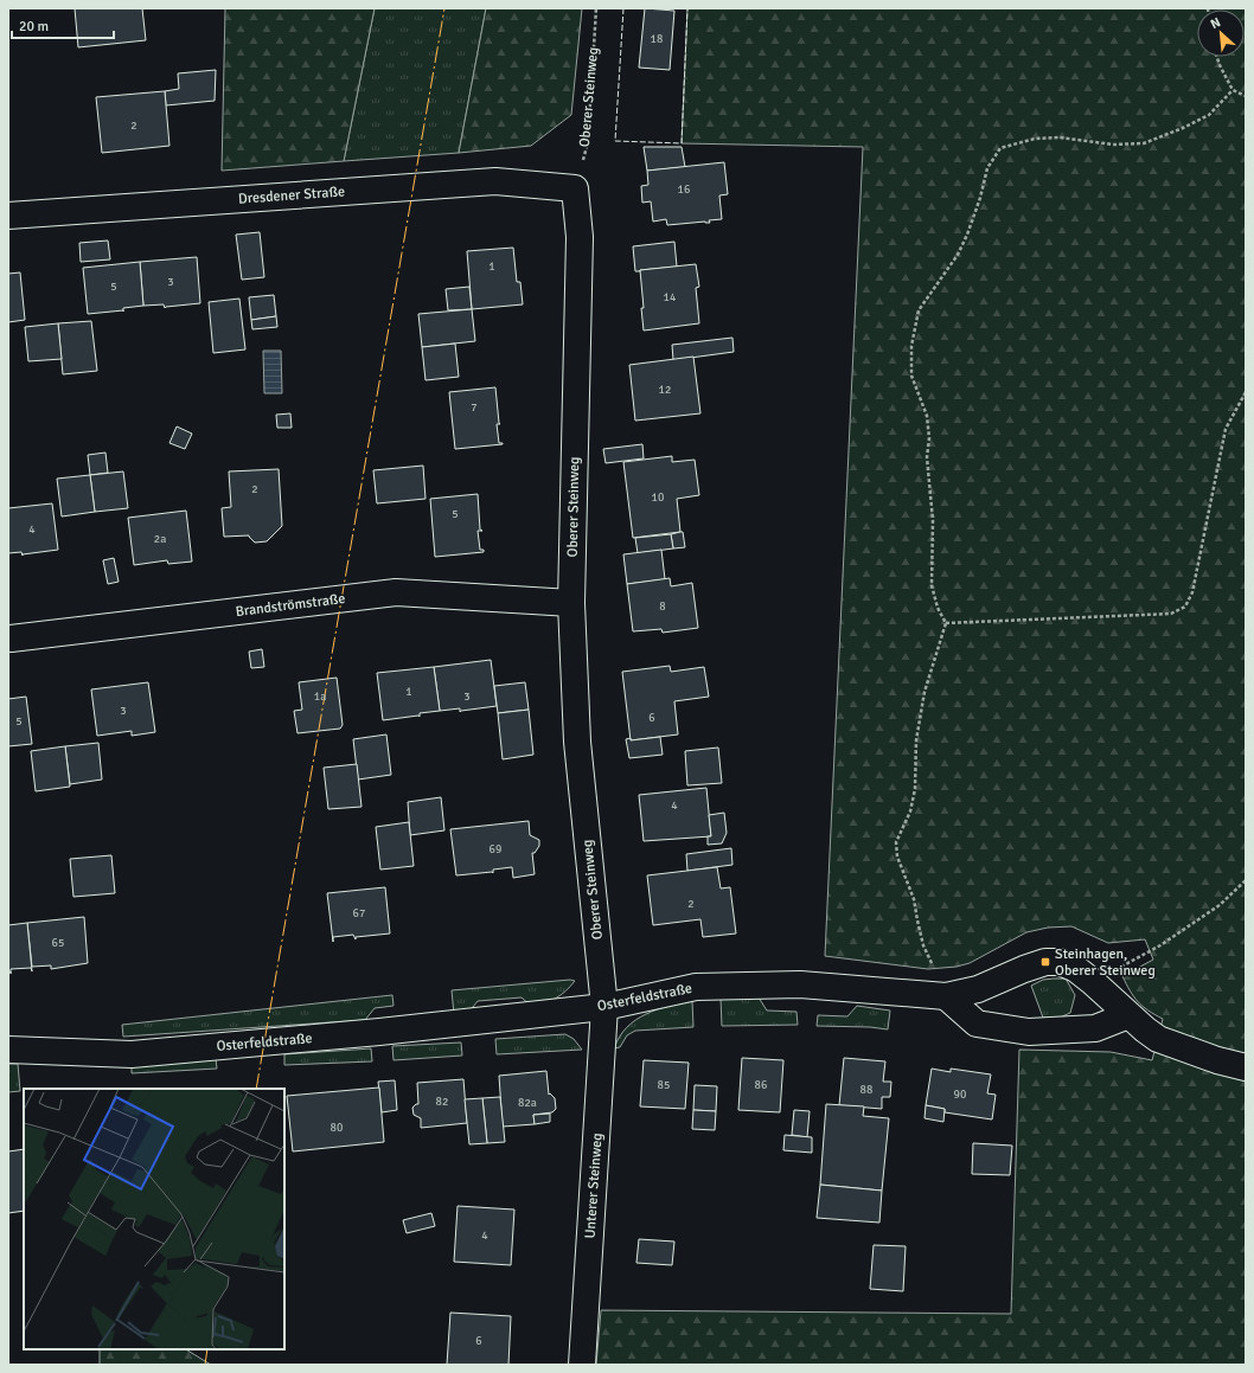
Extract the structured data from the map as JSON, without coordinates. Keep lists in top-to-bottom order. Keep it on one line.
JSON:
{"streets":{"street":["Oberer Steinweg","Dresdener Straße","Brandströmstraße","Osterfeldstraße","Unterer Steinweg"]},"crossings":[["Oberer Steinweg","Dresdener Straße"],["Oberer Steinweg","Brandströmstraße"],["Oberer Steinweg","Osterfeldstraße"],["Oberer Steinweg","Unterer Steinweg"],["Osterfeldstraße","Unterer Steinweg"]],"places":{"transit":["Steinhagen, Oberer Steinweg"]},"house_numbers":["18","2","16","1","3","5","14","12","7","2","10","5","4","2a","8","1","1a","3","3","6","5","4","69","2","67","65","85","86","88","90","82","82a","80","4","6"],"scale_bar":"20 m","north":"top left"}
